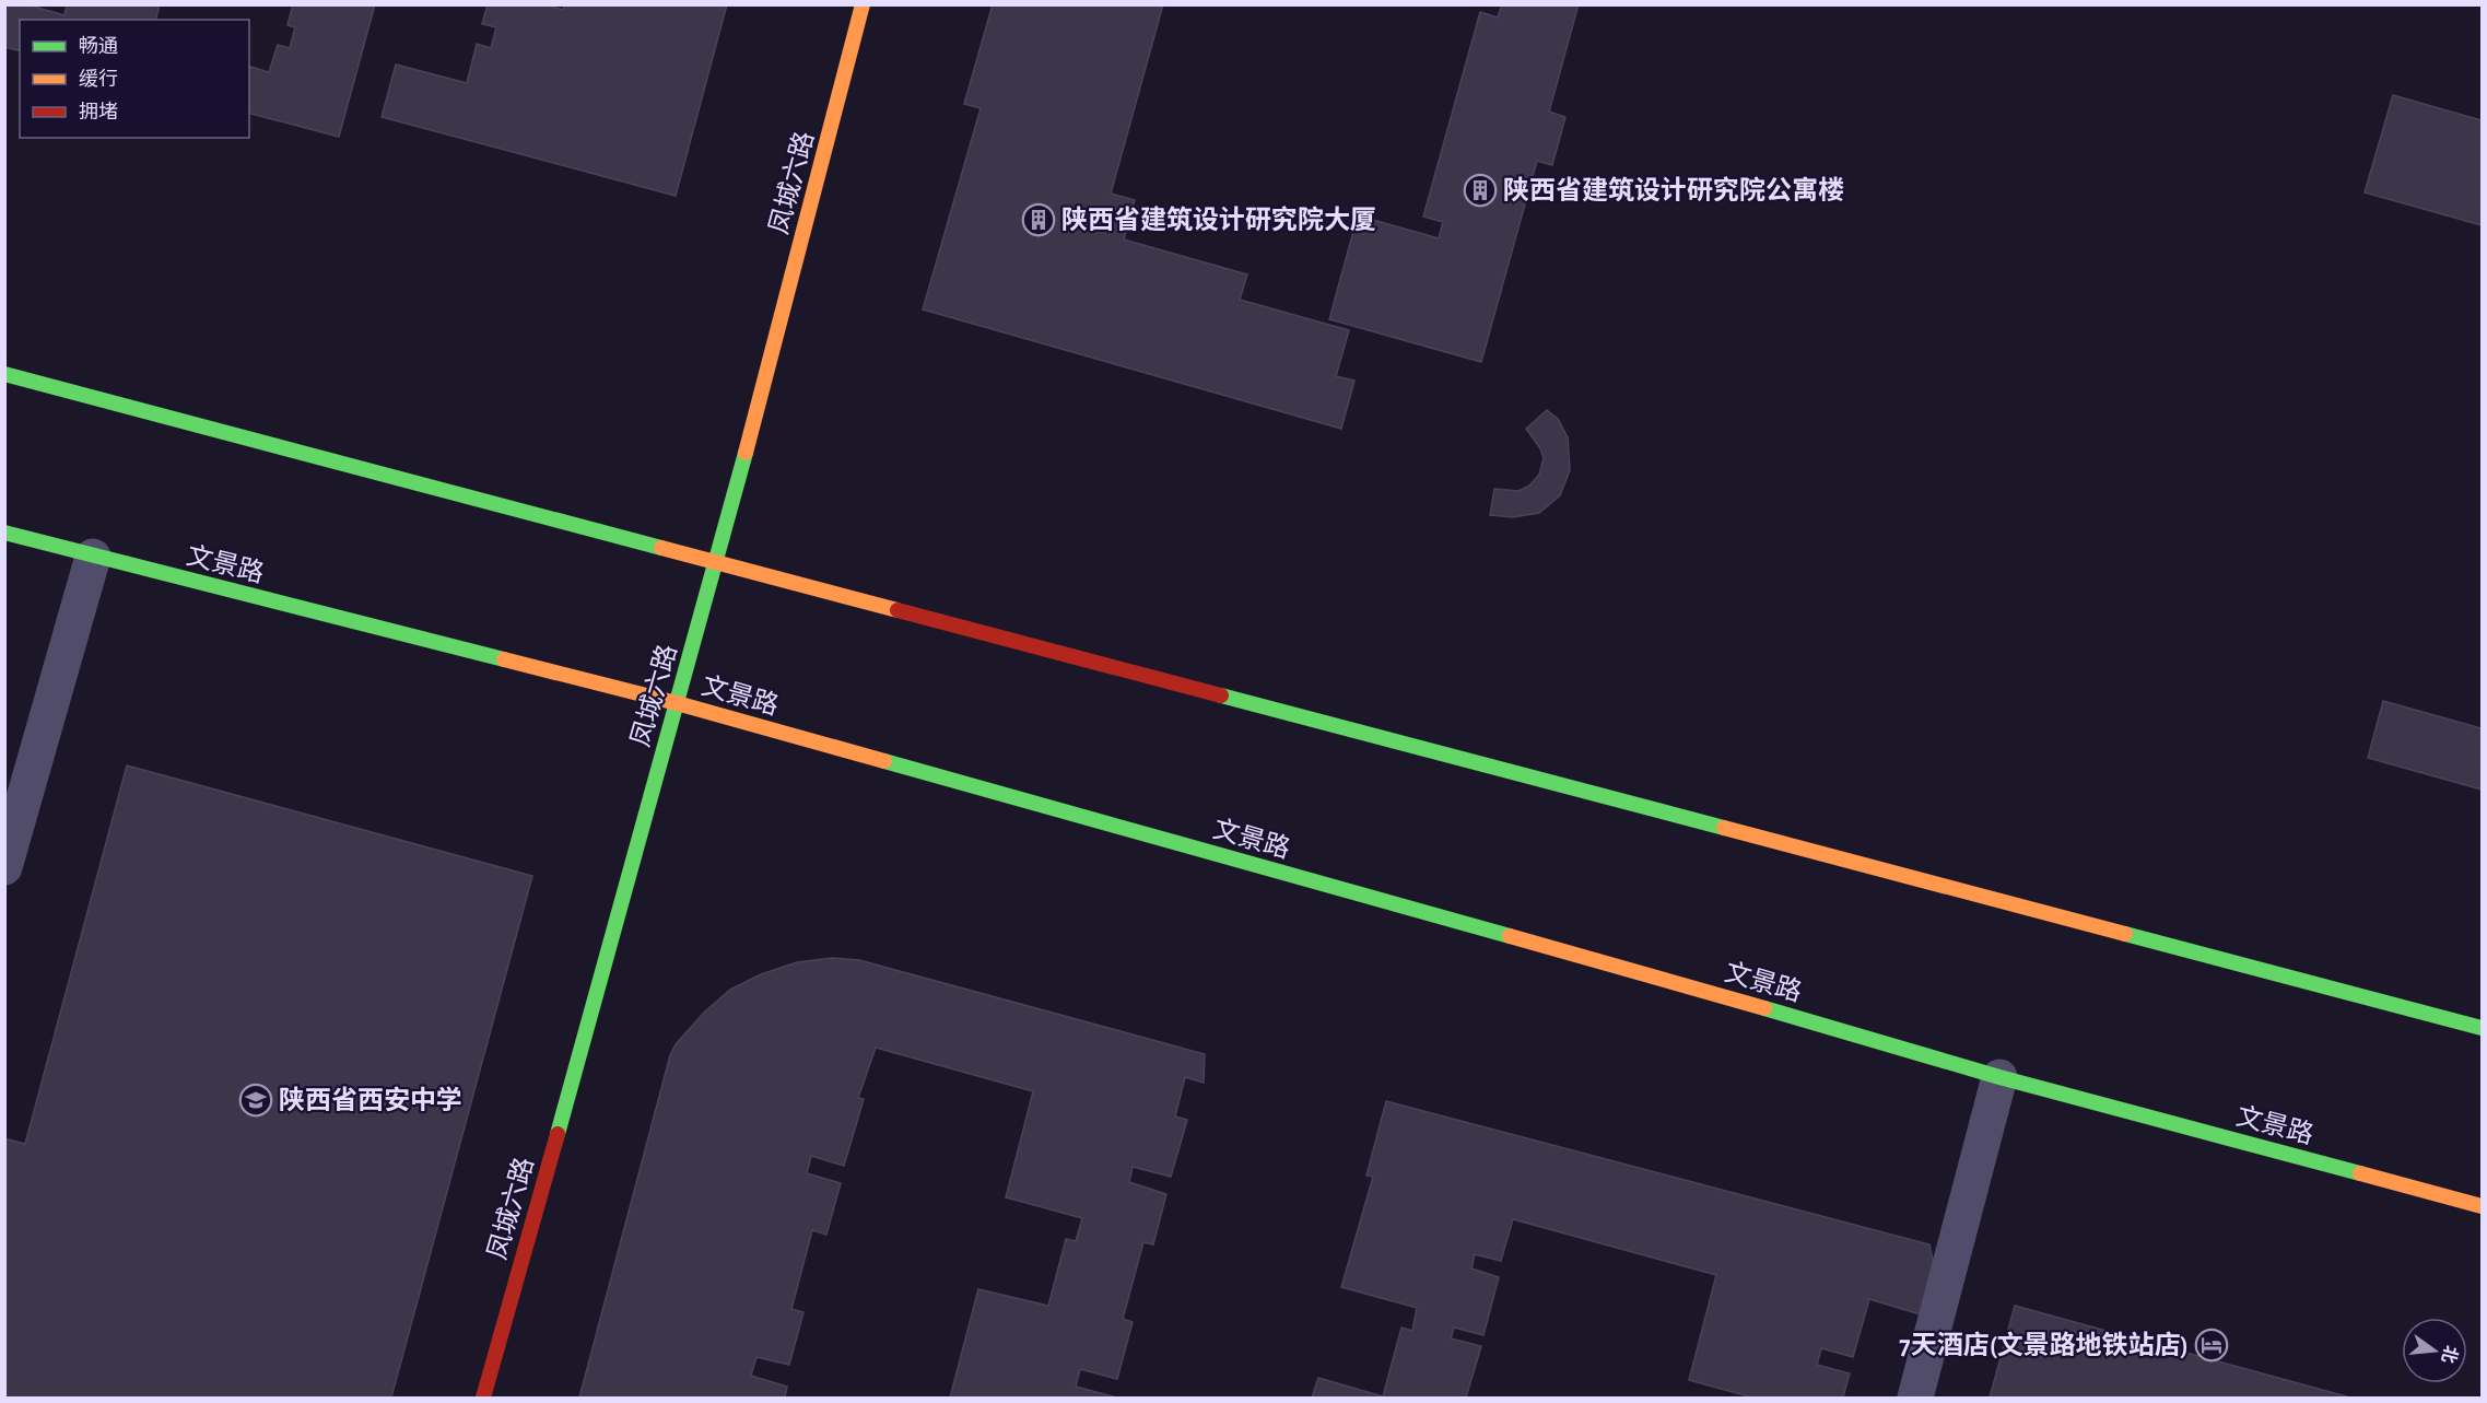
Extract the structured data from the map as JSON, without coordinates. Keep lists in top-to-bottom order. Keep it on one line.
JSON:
{"streets":{"main road":["凤城六路","文景路"]},"crossings":[["凤城六路","文景路"]],"places":{"building":["陕西省建筑设计研究院公寓楼","陕西省建筑设计研究院大厦"],"school or university":["陕西省西安中学"],"hotel":["7天酒店(文景路地铁站店)"]},"legend":["畅通","缓行","拥堵"],"north":"right"}
